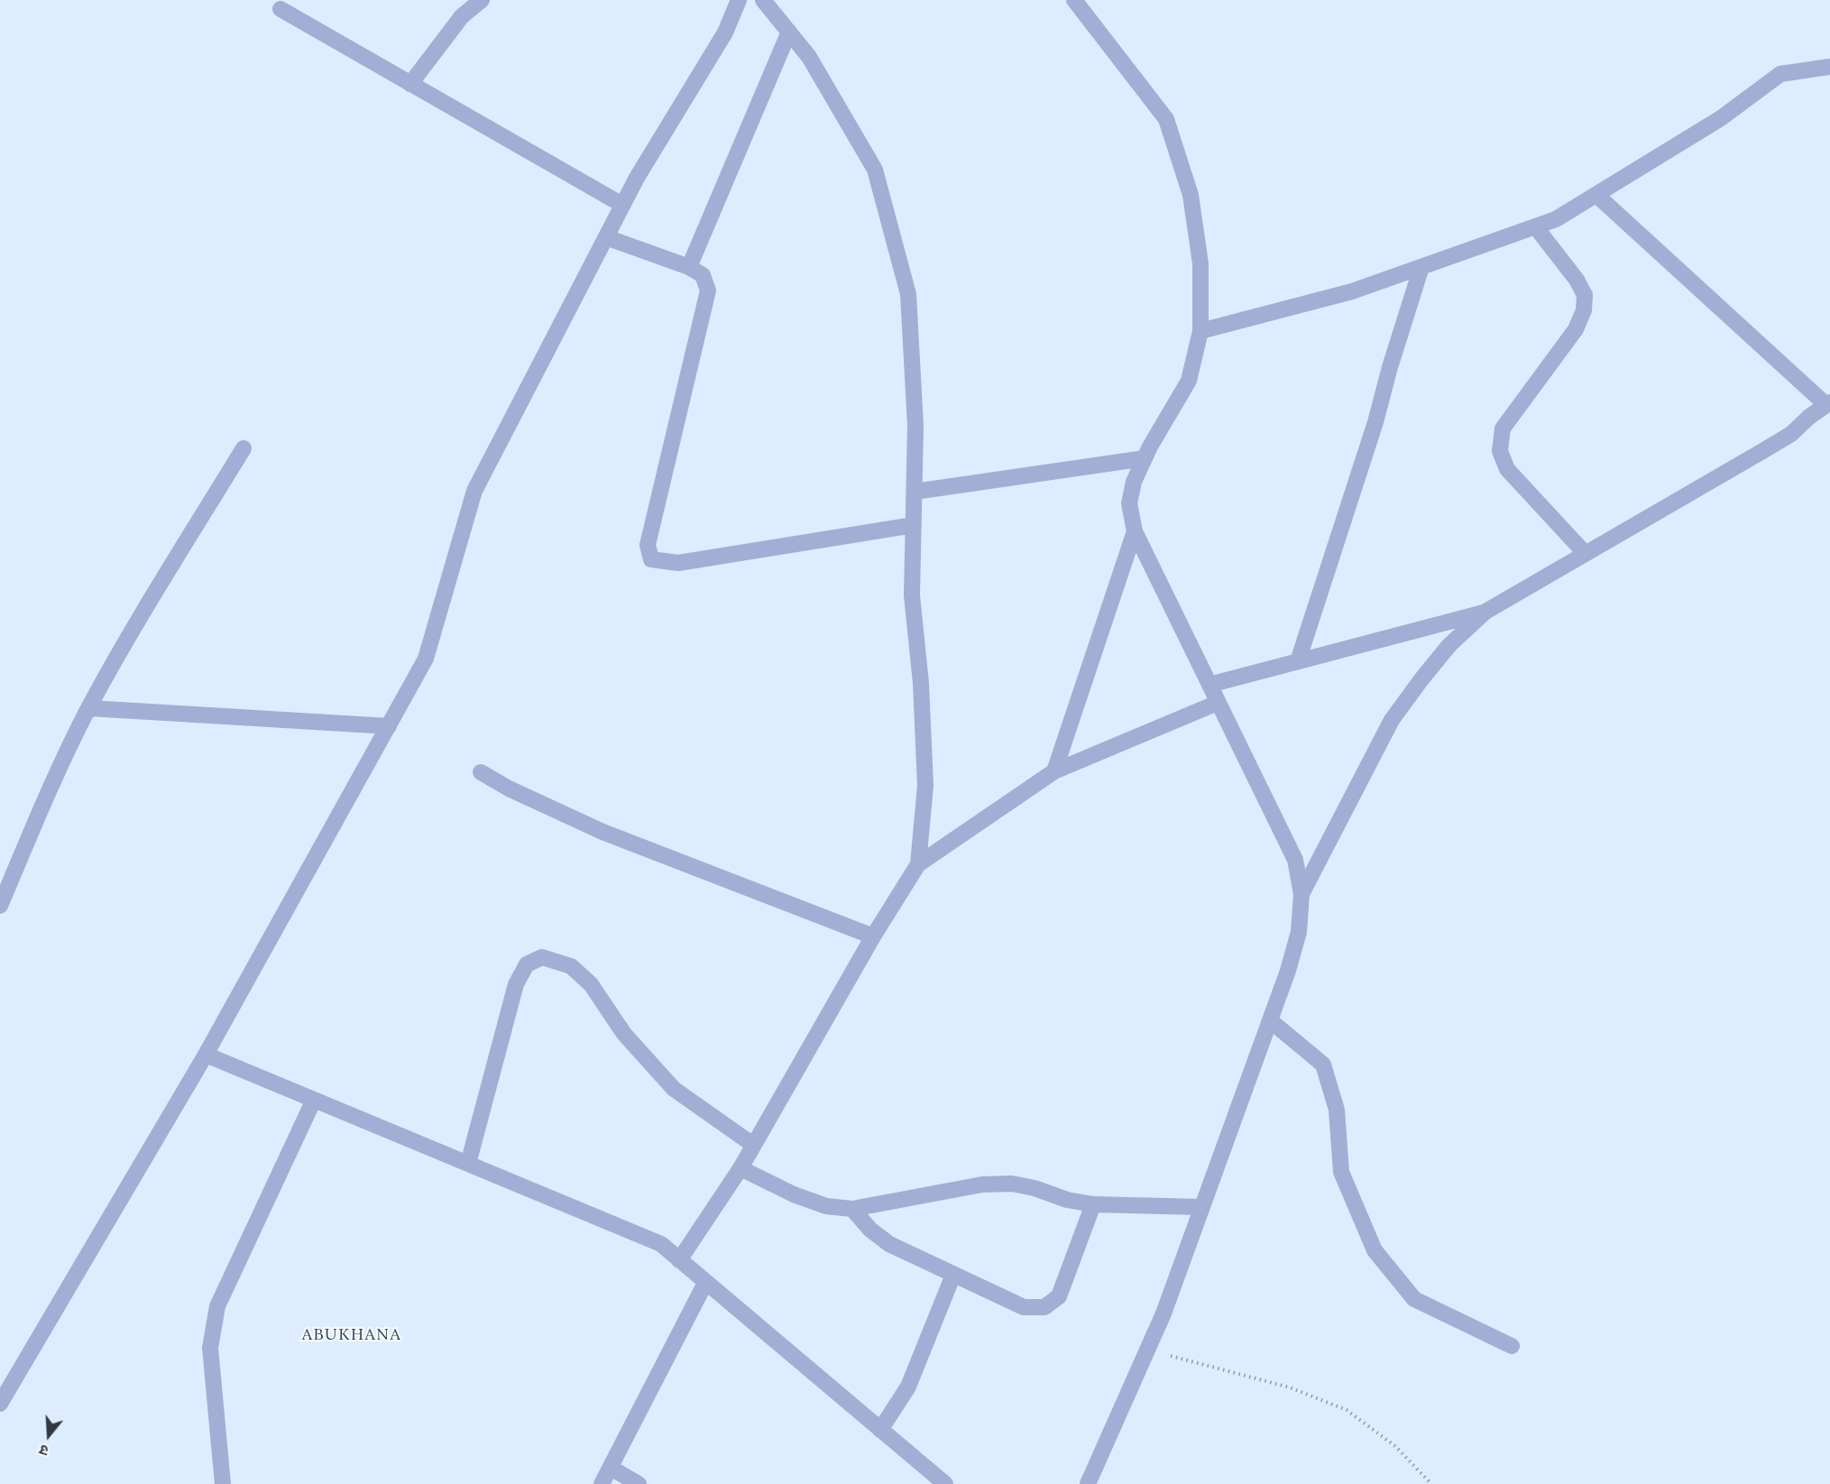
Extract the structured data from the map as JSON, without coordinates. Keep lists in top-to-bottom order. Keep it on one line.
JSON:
{"districts":["ABUKHANA"],"north":"bottom"}
